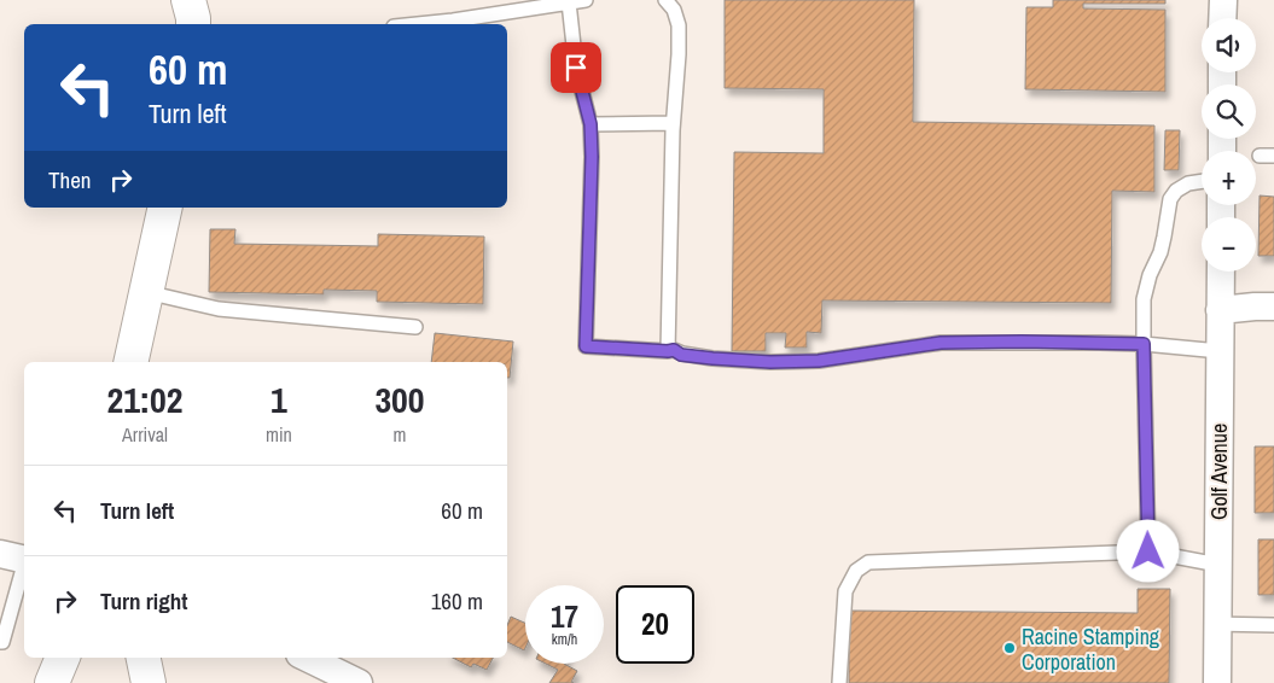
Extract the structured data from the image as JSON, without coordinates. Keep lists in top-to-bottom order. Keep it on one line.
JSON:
{"streets":{"street":["Golf Avenue"]},"places":["Racine Stamping Corporation"],"page":{"map_buttons":["+","−"],"turn":["60 m","Turn left"],"then":"Then","eta":["21:02","Arrival","1","min","300","m"],"list":[{"name":"Turn left","value":"60 m"},{"name":"Turn right","value":"160 m"}],"speed":"17 km/h","limit":"20"}}
